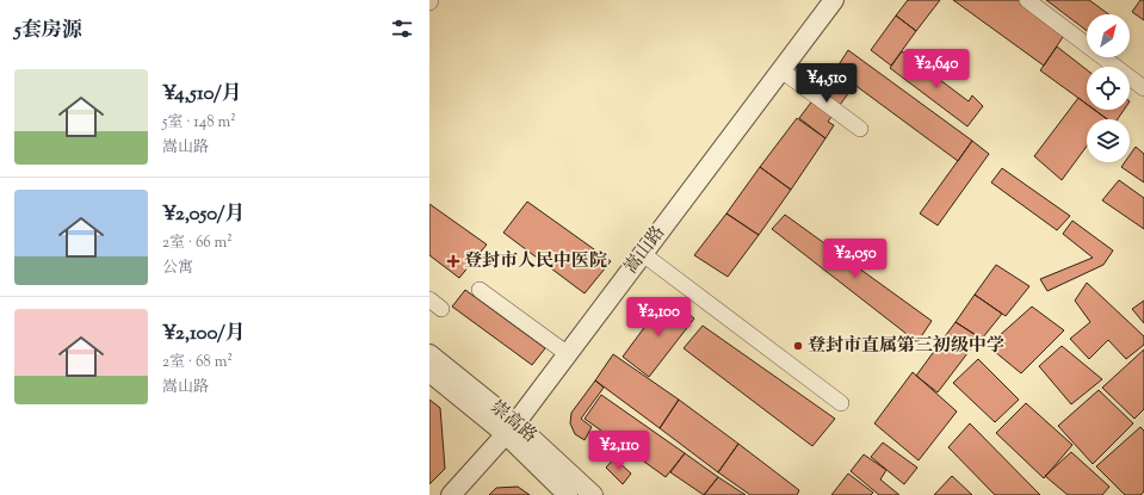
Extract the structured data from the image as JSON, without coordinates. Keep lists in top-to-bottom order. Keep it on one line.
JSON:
{"streets":{"street":["嵩山路","崇高路"]},"crossings":[["嵩山路","崇高路"]],"places":{"health":["登封市人民中医院"],"other":["登封市直属第三初级中学"]},"north":"top right","page":{"heading":"5套房源","price":["¥2,640","¥4,510","¥2,050","¥2,100","¥2,110"],"list":[{"name":"¥4,510/月","note":"5室 · 148 m² · 嵩山路"},{"name":"¥2,050/月","note":"2室 · 66 m² · 公寓"},{"name":"¥2,100/月","note":"2室 · 68 m² · 嵩山路"}]}}
